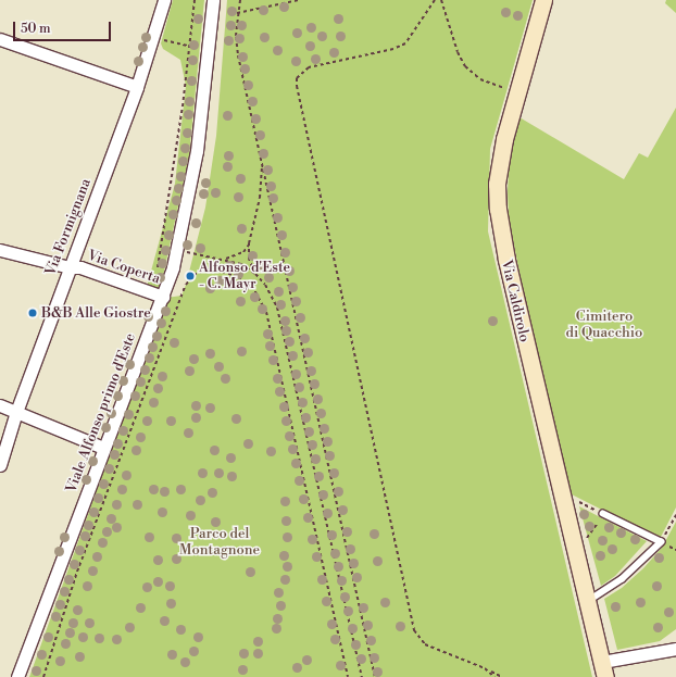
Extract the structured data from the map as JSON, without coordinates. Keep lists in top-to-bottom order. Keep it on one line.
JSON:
{"streets":{"main road":["Via Caldirolo"],"street":["Via Formignana","Via Coperta","Viale Alfonso primo d'Este"]},"crossings":[["Via Formignana","Via Coperta"],["Via Coperta","Viale Alfonso primo d'Este"]],"parks":["Cimitero di Quacchio","Parco del Montagnone"],"places":["Alfonso d'Este - C. Mayr","B&B Alle Giostre"],"scale_bar":"50 m"}
